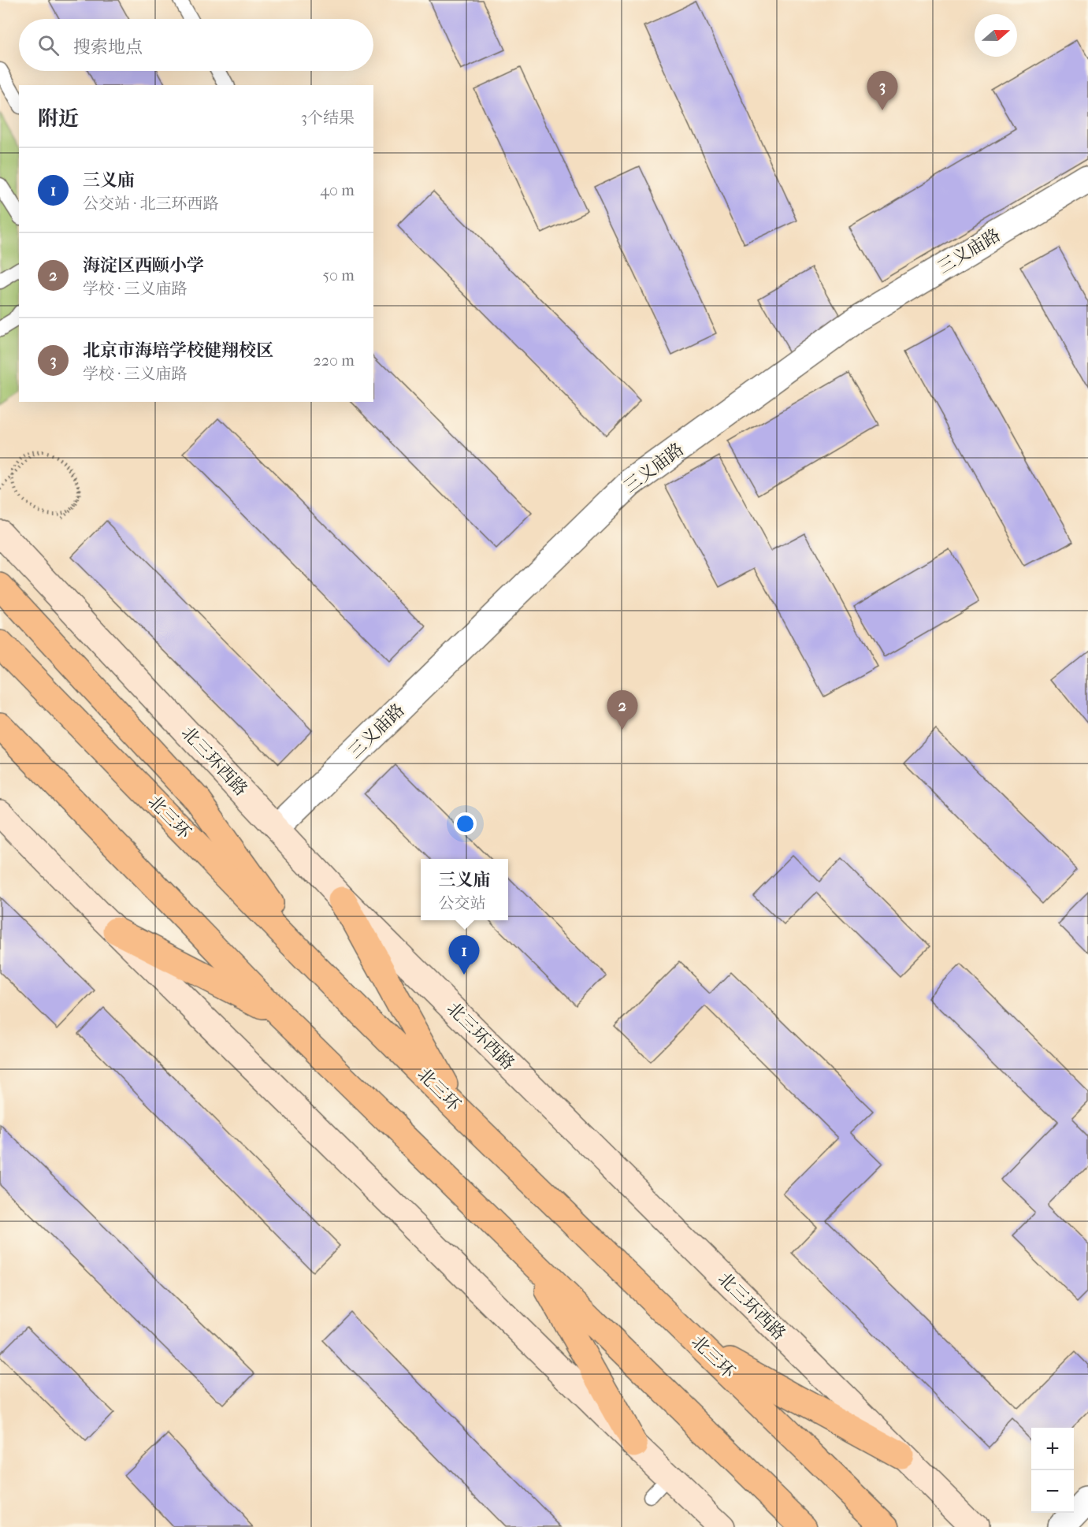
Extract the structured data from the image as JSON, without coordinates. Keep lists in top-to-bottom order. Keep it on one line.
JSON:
{"streets":{"highway":["北三环"],"street":["三义庙路","北三环西路"]},"crossings":[["三义庙路","北三环西路"]],"north":"right","page":{"search":"搜索地点","pins":["3","2","1"],"heading":["附近","3个结果"],"list":[{"mark":"1","name":"三义庙","note":"公交站 · 北三环西路","value":"40 m"},{"mark":"2","name":"海淀区西颐小学","note":"学校 · 三义庙路","value":"50 m"},{"mark":"3","name":"北京市海培学校健翔校区","note":"学校 · 三义庙路","value":"220 m"}],"popup":["三义庙","公交站"],"map_buttons":["+","−"]}}
